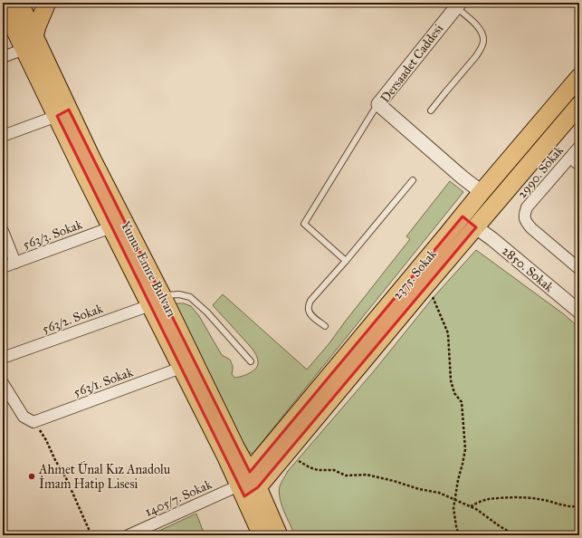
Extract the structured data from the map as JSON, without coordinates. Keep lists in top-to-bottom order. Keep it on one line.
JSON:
{"streets":{"main road":["Yunus Emre Bulvarı","2375. Sokak"],"street":["Dersaadet Caddesi","2990. Sokak","563/3. Sokak","2850. Sokak","563/2. Sokak","563/1. Sokak","1405/7. Sokak"]},"crossings":[["Dersaadet Caddesi","2375. Sokak"],["563/3. Sokak","Yunus Emre Bulvarı"],["Yunus Emre Bulvarı","2375. Sokak"],["Yunus Emre Bulvarı","563/2. Sokak"],["Yunus Emre Bulvarı","563/1. Sokak"],["Yunus Emre Bulvarı","1405/7. Sokak"],["2850. Sokak","2375. Sokak"],["2375. Sokak","1405/7. Sokak"]],"places":["Ahmet Ünal Kız Anadolu İmam Hatip Lisesi"]}
